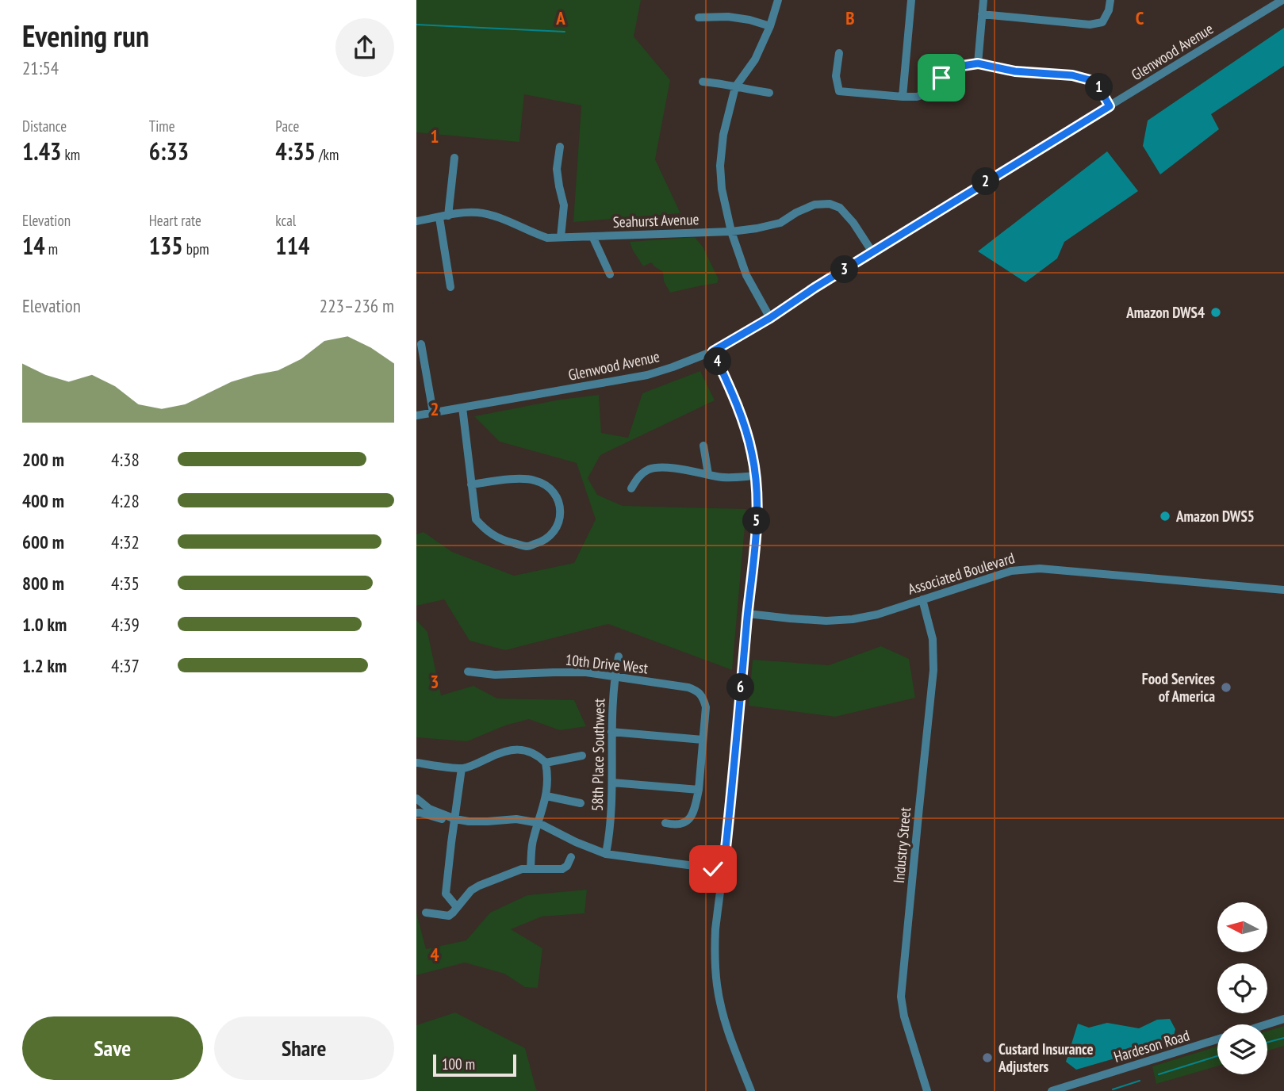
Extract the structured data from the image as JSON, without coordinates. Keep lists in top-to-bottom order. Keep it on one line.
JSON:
{"streets":{"street":["Glenwood Avenue","Seahurst Avenue","Associated Boulevard","10th Drive West","58th Place Southwest","Industry Street","Hardeson Road"]},"crossings":[["Glenwood Avenue","Seahurst Avenue"],["Associated Boulevard","Industry Street"],["10th Drive West","58th Place Southwest"]],"places":["Amazon DWS4","Amazon DWS5","Food Services of America","Custard Insurance Adjusters"],"scale_bar":"100 m","north":"left","page":{"heading":["Evening run","21:54"],"pins":["1","2","3","4","5","6"],"stats":[["Distance","1.43 km"],["Time","6:33"],["Pace","4:35 /km"],["Elevation","14 m"],["Heart rate","135 bpm"],["kcal","114"]],"chart":["Elevation","223–236 m"],"list":[{"name":"200 m","note":"4:38"},{"name":"400 m","note":"4:28"},{"name":"600 m","note":"4:32"},{"name":"800 m","note":"4:35"},{"name":"1.0 km","note":"4:39"},{"name":"1.2 km","note":"4:37"}],"buttons":["Save","Share"],"scale":"100 m"},"grid":{"columns":["A","B","C"],"rows":["1","2","3","4"]}}
